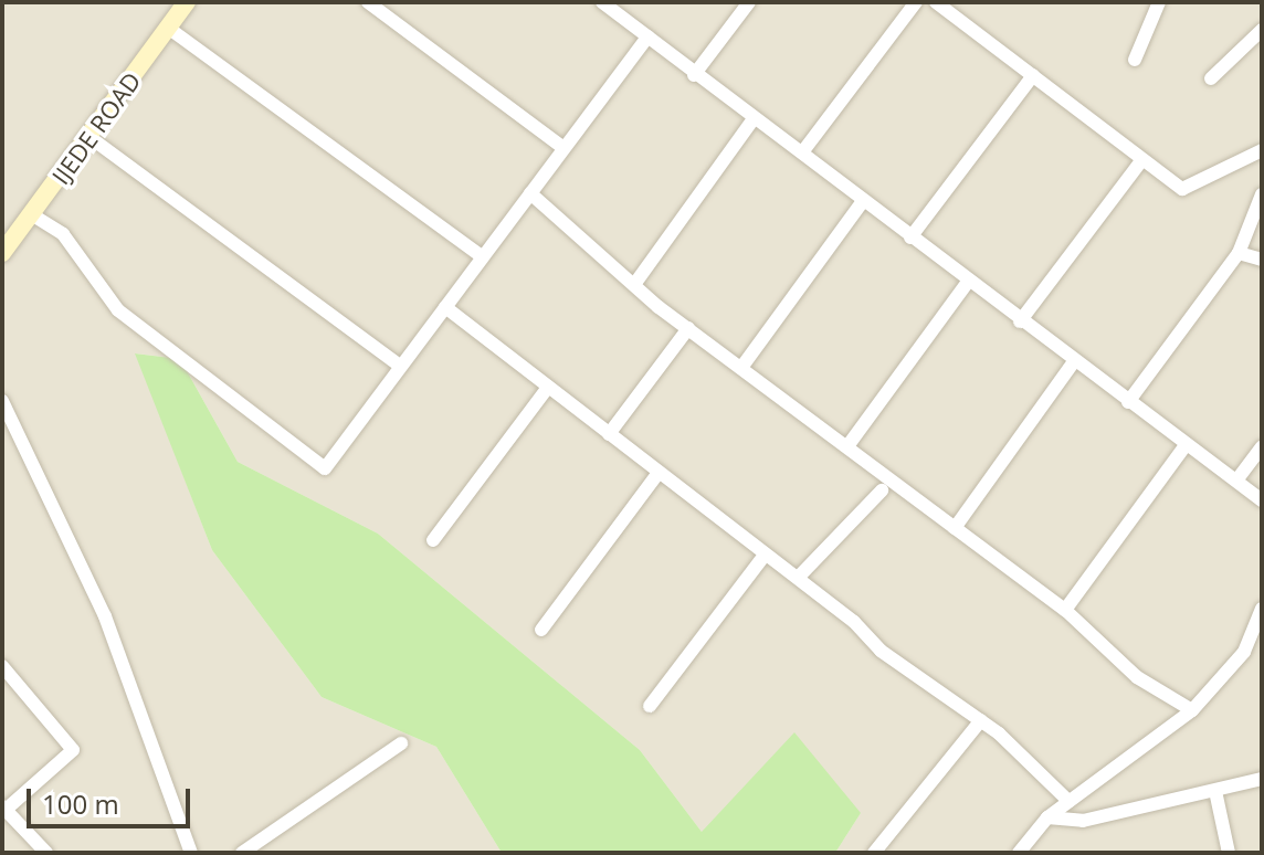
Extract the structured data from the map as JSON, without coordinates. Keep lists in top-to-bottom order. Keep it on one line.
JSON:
{"streets":{"main road":["IJEDE ROAD"]},"scale_bar":"100 m"}
